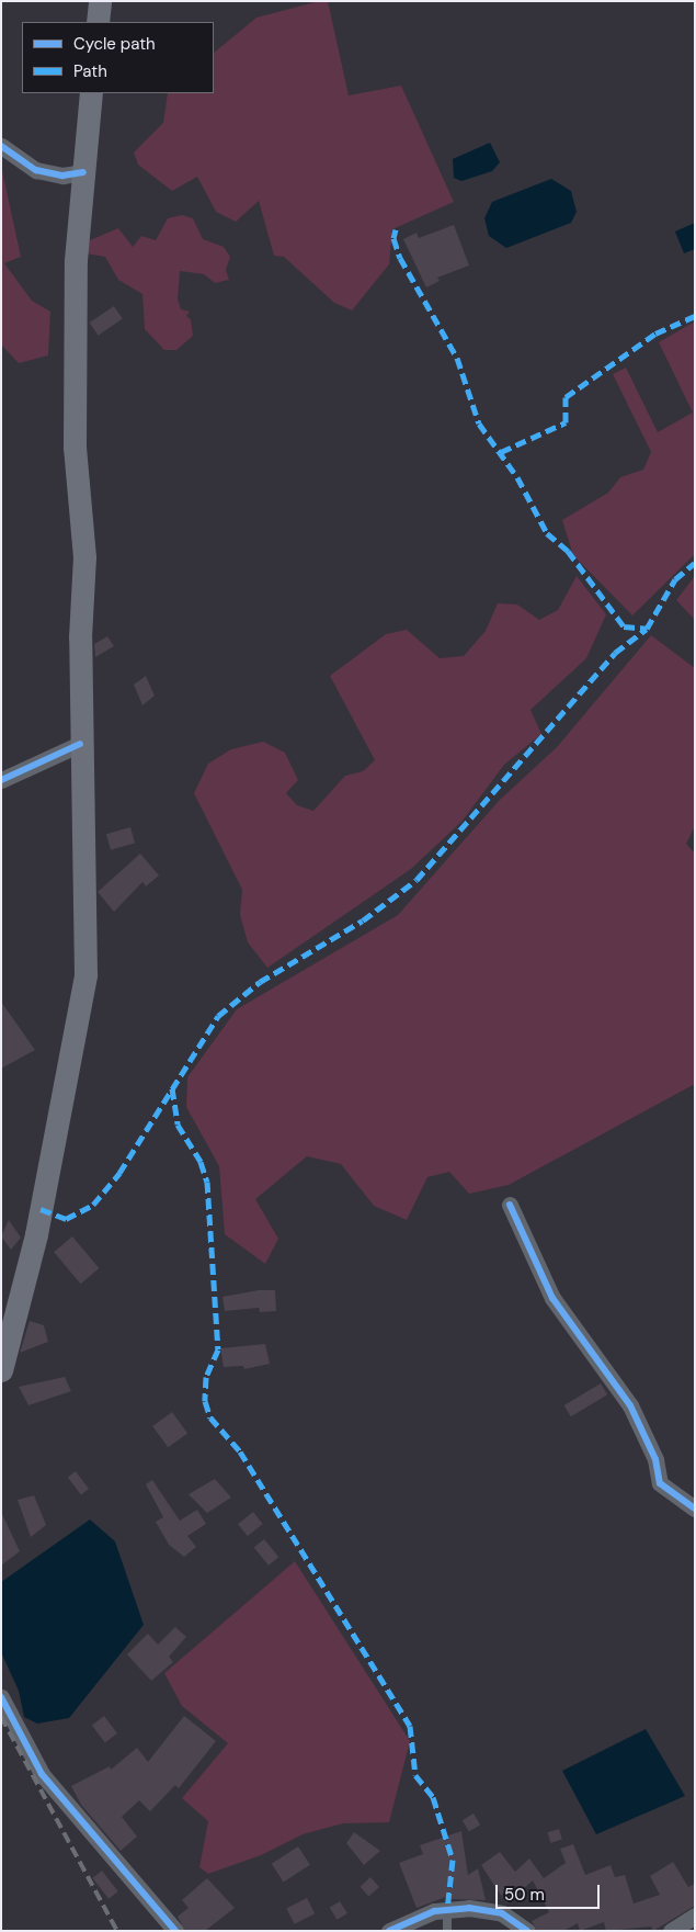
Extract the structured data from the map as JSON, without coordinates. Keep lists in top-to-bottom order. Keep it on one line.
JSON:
{"legend":["Cycle path","Path"],"scale_bar":"50 m"}
